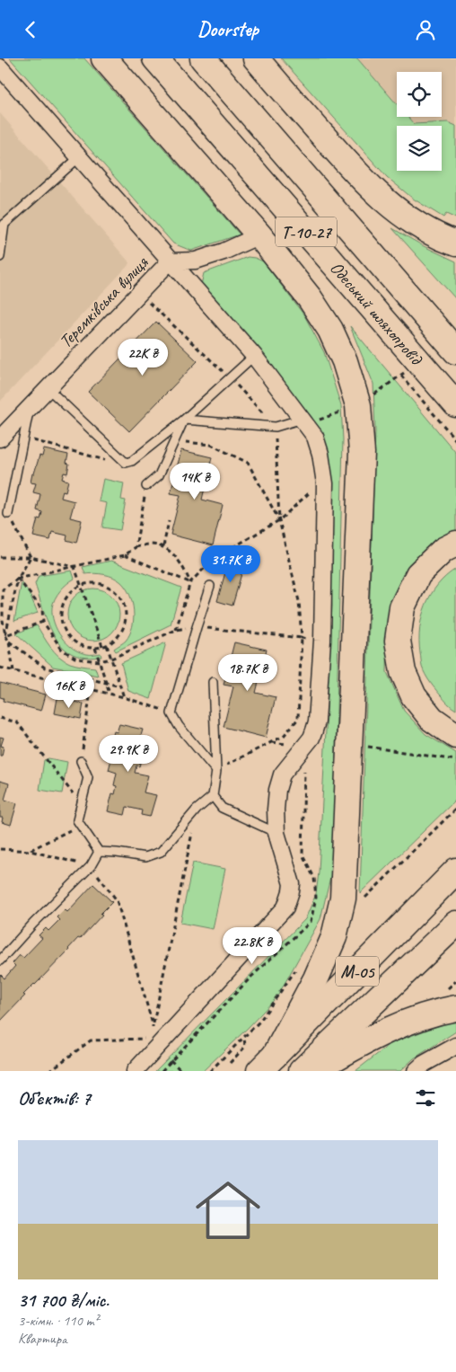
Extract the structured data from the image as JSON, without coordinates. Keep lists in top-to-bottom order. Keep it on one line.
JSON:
{"streets":{"highway":["Т-10-27","Одеський шляхопровід","М-05"],"street":["Теремківська вулиця"]},"page":{"header":"Doorstep","price":["22K ₴","14K ₴","31.7K ₴","18.7K ₴","16K ₴","29.9K ₴","22.8K ₴"],"heading":"Об’єктів: 7","list":[{"name":"31 700 ₴/міс.","note":"3-кімн. · 110 m² · Квартира"}]}}
